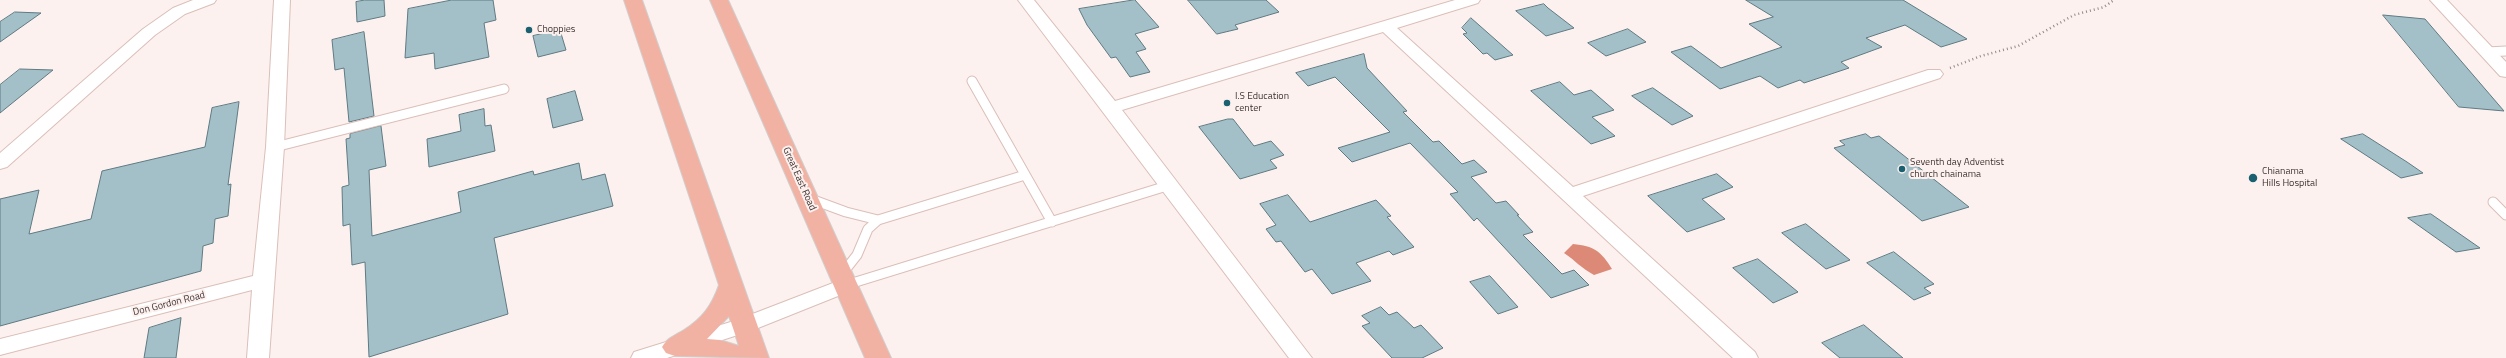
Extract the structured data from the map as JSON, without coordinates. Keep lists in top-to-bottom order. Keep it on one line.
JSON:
{"streets":{"main road":["Great East Road"],"street":["Don Gordon Road"]},"places":["Choppies","I.S Education center","Seventh day Adventist church chainama","Chianama Hills Hospital"]}
